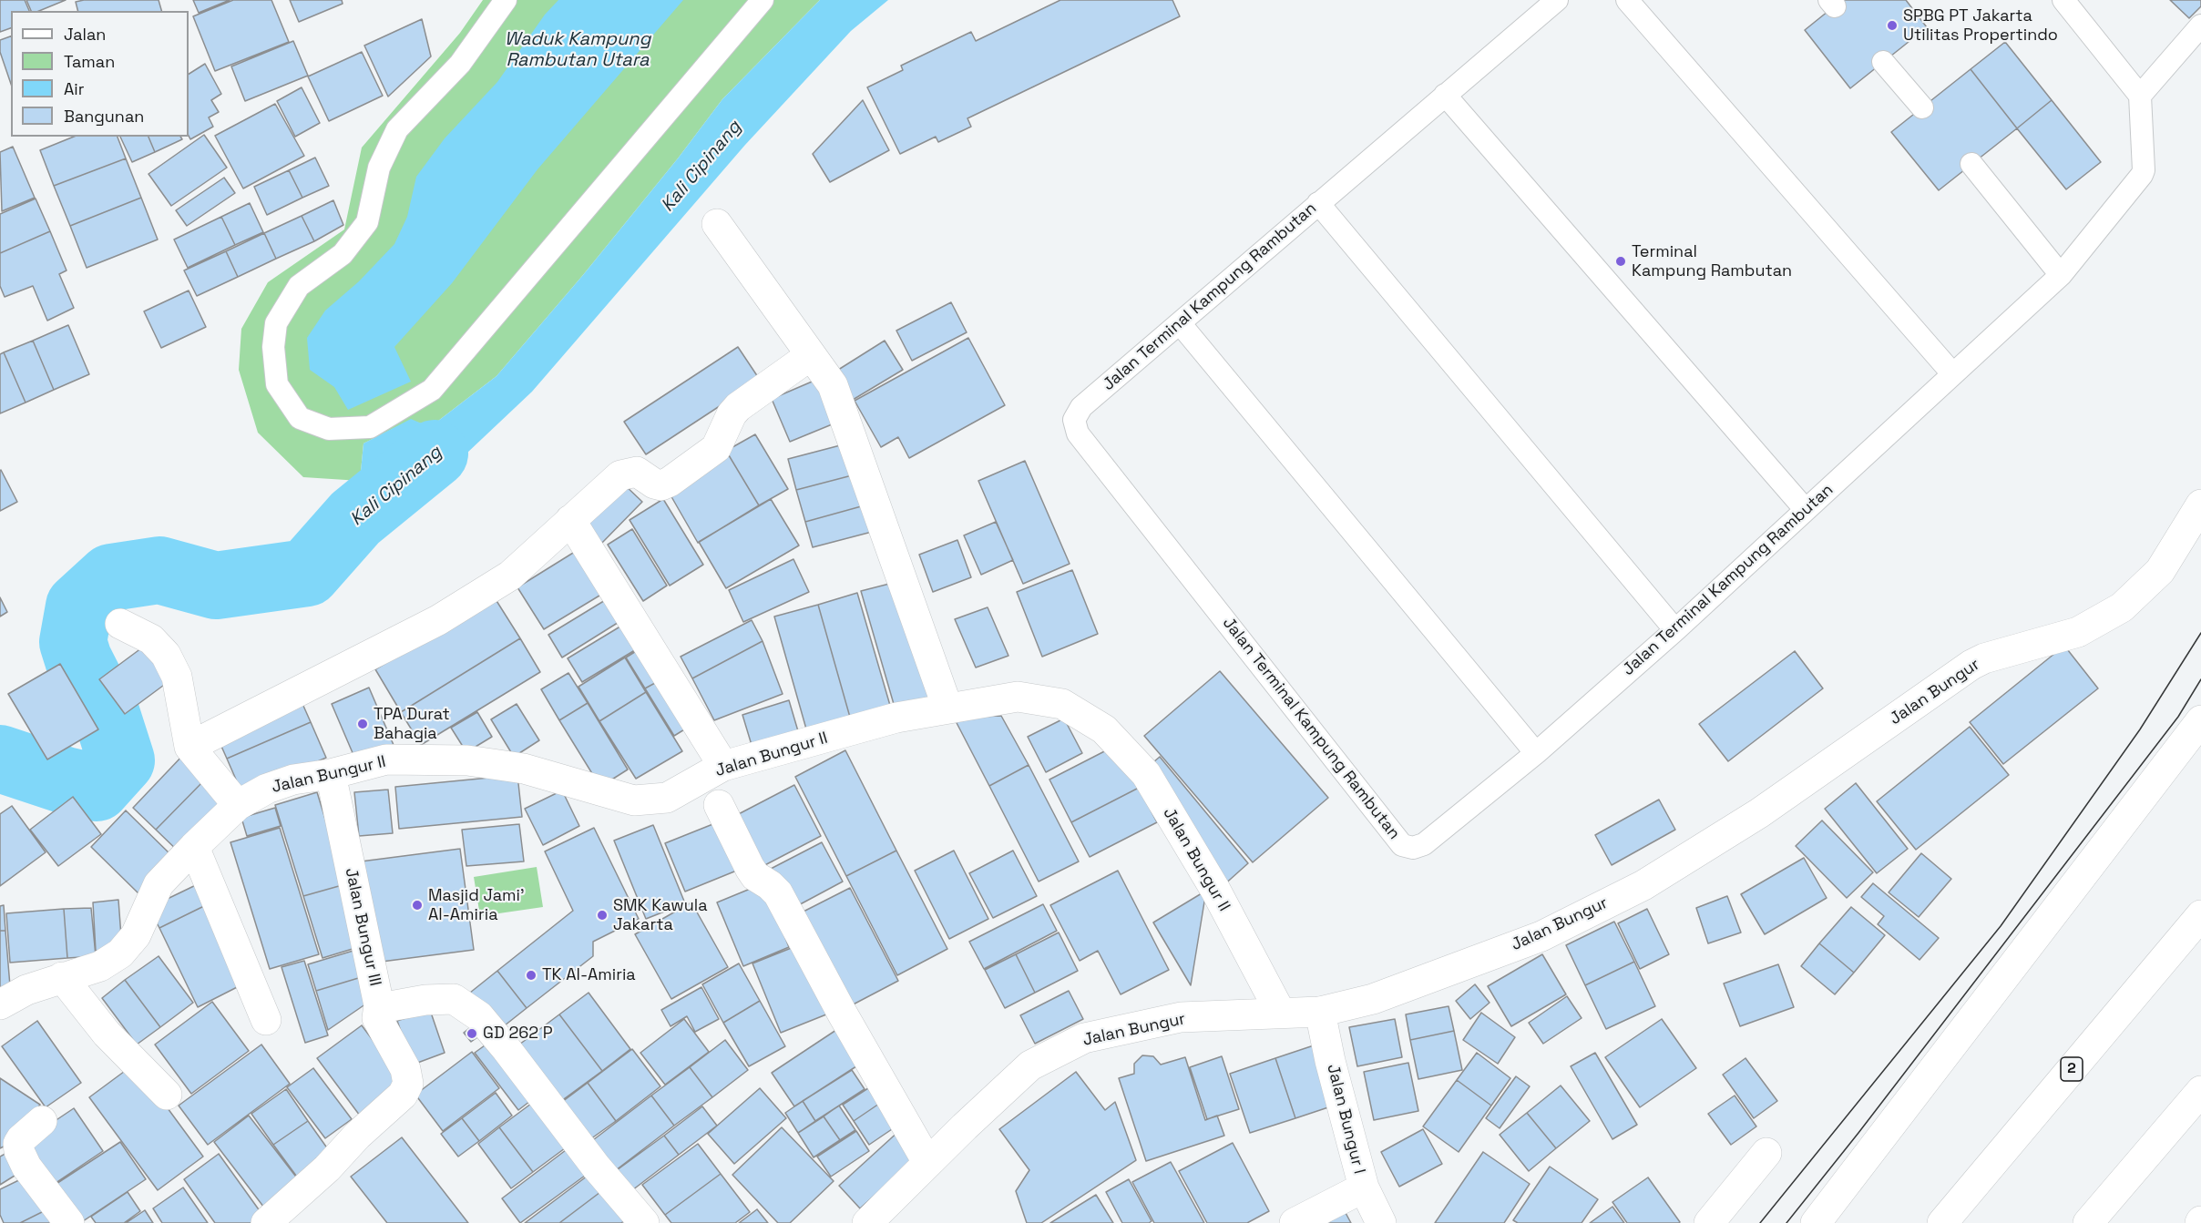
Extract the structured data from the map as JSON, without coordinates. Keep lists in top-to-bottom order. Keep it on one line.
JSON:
{"streets":{"main road":["Jalan Bungur","Jalan Bungur II","Jalan Bungur III","2","Jalan Bungur I"],"lane":["Jalan Terminal Kampung Rambutan"]},"crossings":[["Jalan Bungur","Jalan Bungur II"],["Jalan Bungur","Jalan Bungur I"],["Jalan Bungur II","Jalan Bungur III"]],"water":["Waduk Kampung Rambutan Utara","Kali Cipinang"],"places":["SPBG PT Jakarta Utilitas Propertindo","Terminal Kampung Rambutan","TPA Durat Bahagia","Masjid Jami' Al-Amiria","SMK Kawula Jakarta","TK Al-Amiria","GD 262 P"],"legend":["Jalan","Taman","Air","Bangunan"]}
